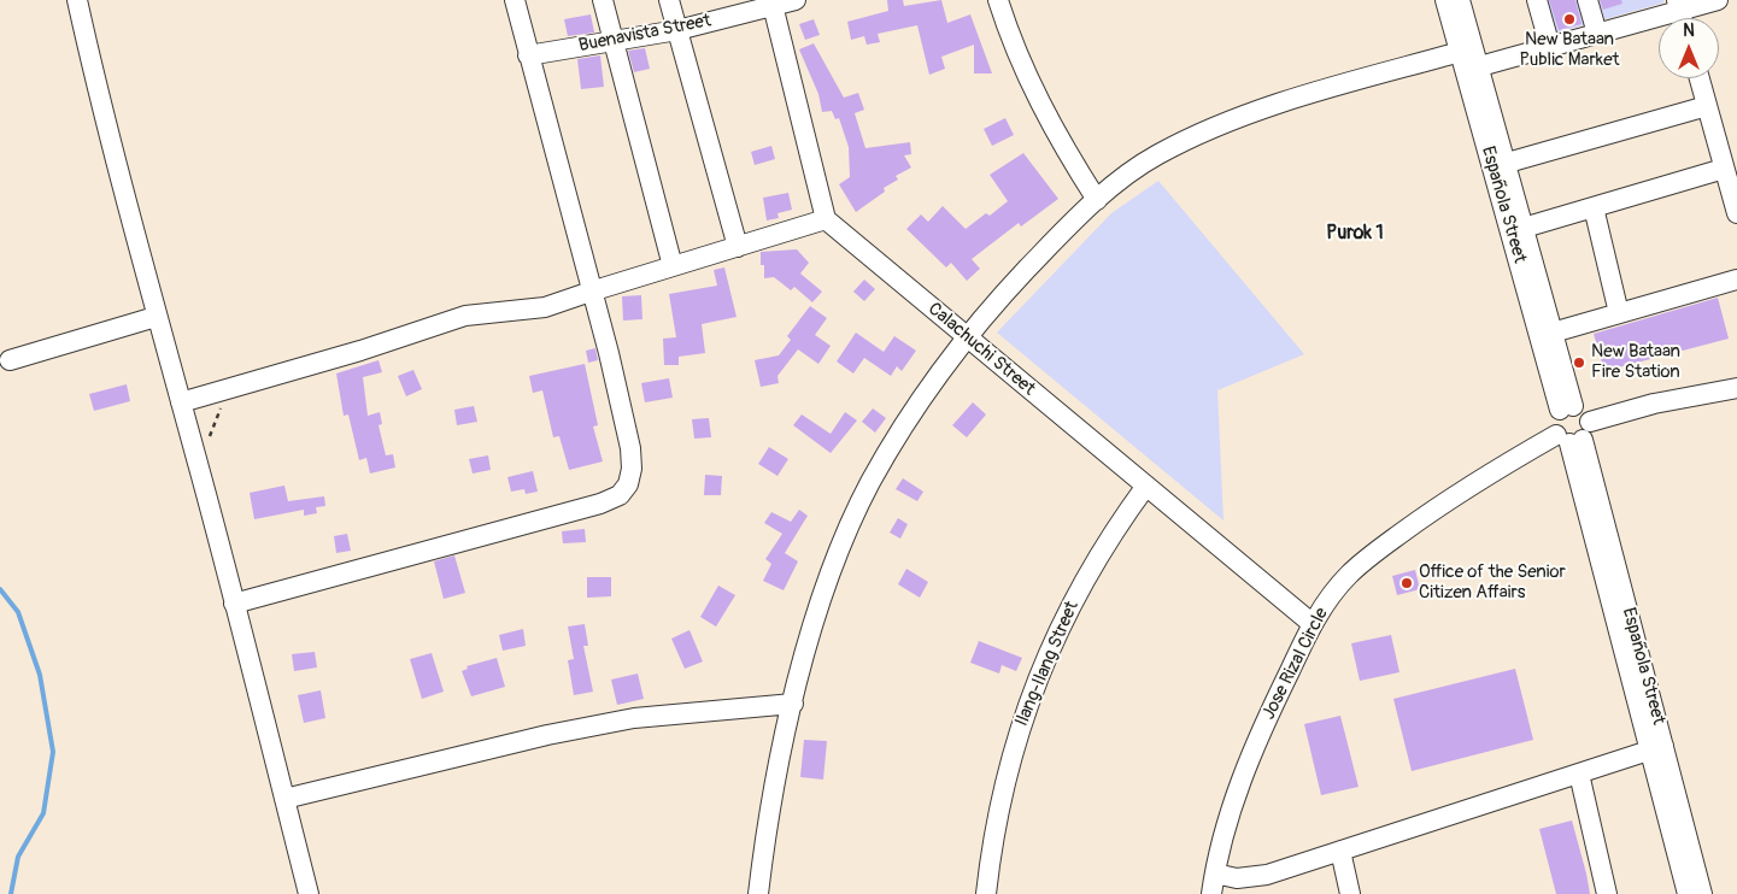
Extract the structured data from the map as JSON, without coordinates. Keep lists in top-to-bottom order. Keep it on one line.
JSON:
{"streets":{"street":["Buenavista Street","Española Street","Calachuchi Street","Ilang-Ilang Street","Jose Rizal Circle"]},"crossings":[["Española Street","Jose Rizal Circle"],["Calachuchi Street","Ilang-Ilang Street"],["Calachuchi Street","Jose Rizal Circle"]],"districts":["Purok 1"],"places":["New Bataan Public Market","New Bataan Fire Station","Office of the Senior Citizen Affairs"],"north":"top"}
